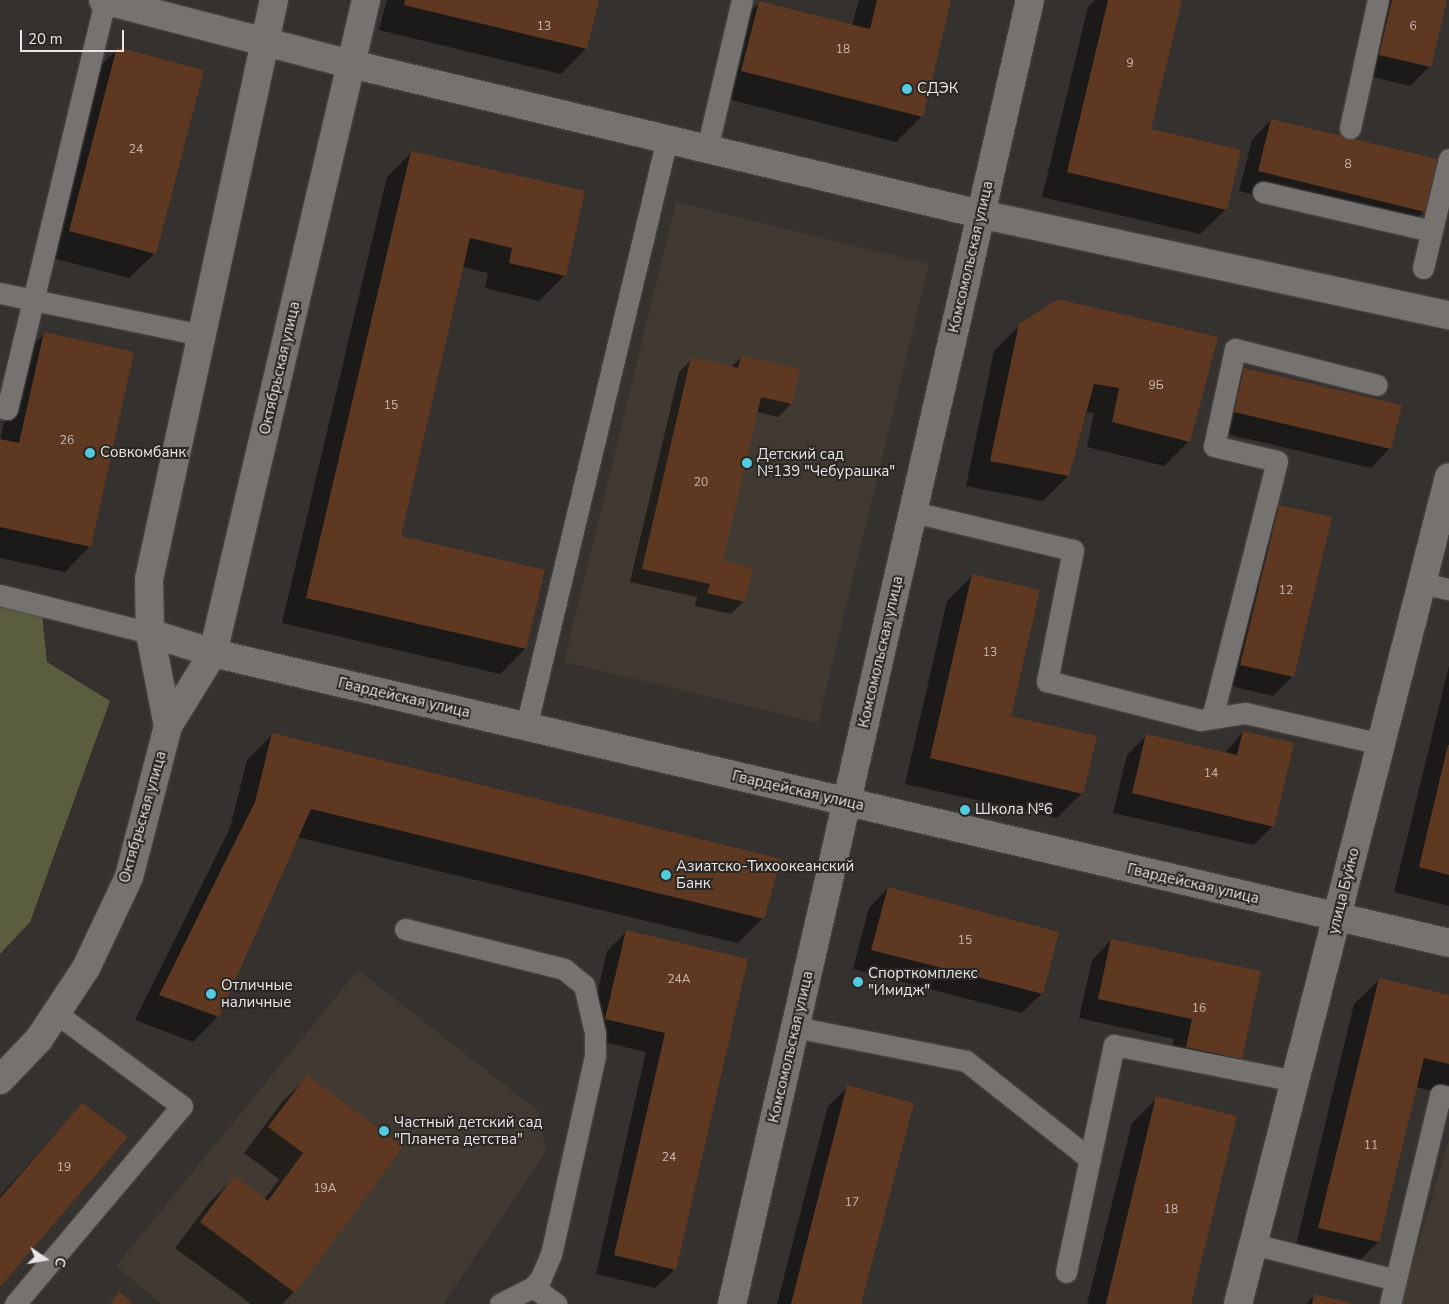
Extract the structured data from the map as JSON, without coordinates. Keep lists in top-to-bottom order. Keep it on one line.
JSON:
{"streets":{"street":["Комсомольская улица","Октябрьская улица","Гвардейская улица","улица Буйко"]},"crossings":[["Комсомольская улица","Гвардейская улица"],["Октябрьская улица","Гвардейская улица"],["Гвардейская улица","улица Буйко"]],"places":["СДЭК","Совкомбанк","Детский сад №139 \"Чебурашка\"","Школа №6","Азиатско-Тихоокеанский Банк","Спорткомплекс \"Имидж\"","Отличные наличные","Частный детский сад \"Планета детства\""],"house_numbers":["13","6","18","9","24","8","9Б","15","26","20","12","13","14","15","24А","16","11","24","19","19А","17","18"],"scale_bar":"20 m","north":"right"}
